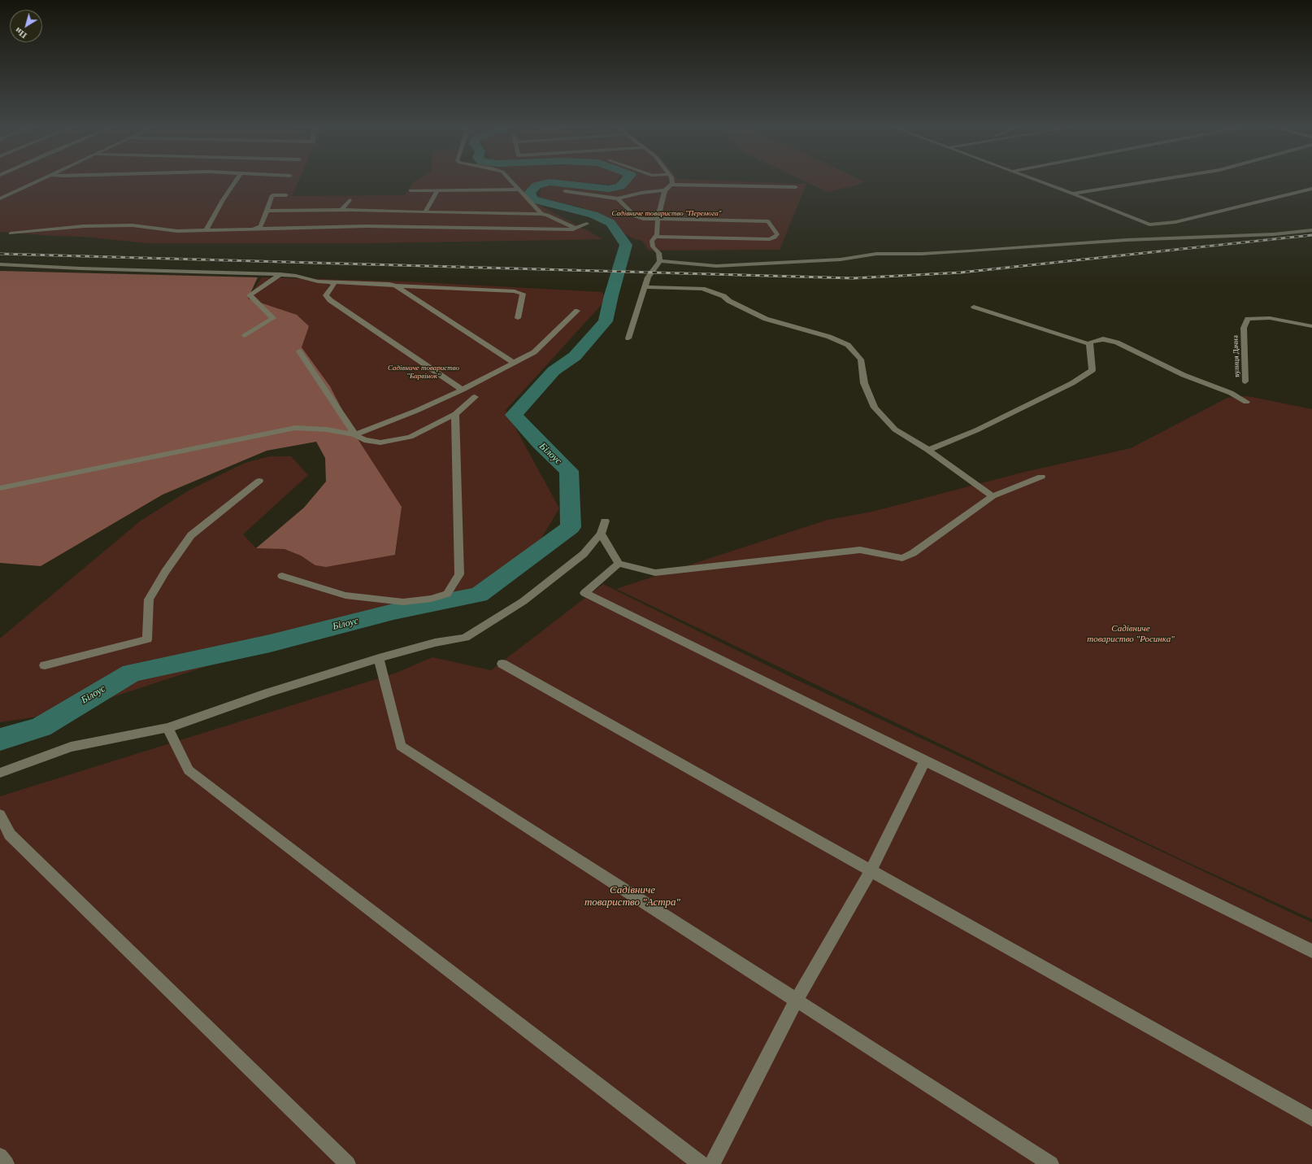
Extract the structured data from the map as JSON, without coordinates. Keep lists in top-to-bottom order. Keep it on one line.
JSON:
{"streets":{"street":["вулиця Дачна"]},"water":["Білоус"],"parks":["Садівниче товариство \"Перемога\"","Садівниче товариство \"Барвінок\"","Садівниче товариство \"Росинка\"","Садівниче товариство \"Астра\""],"north":"bottom left"}
